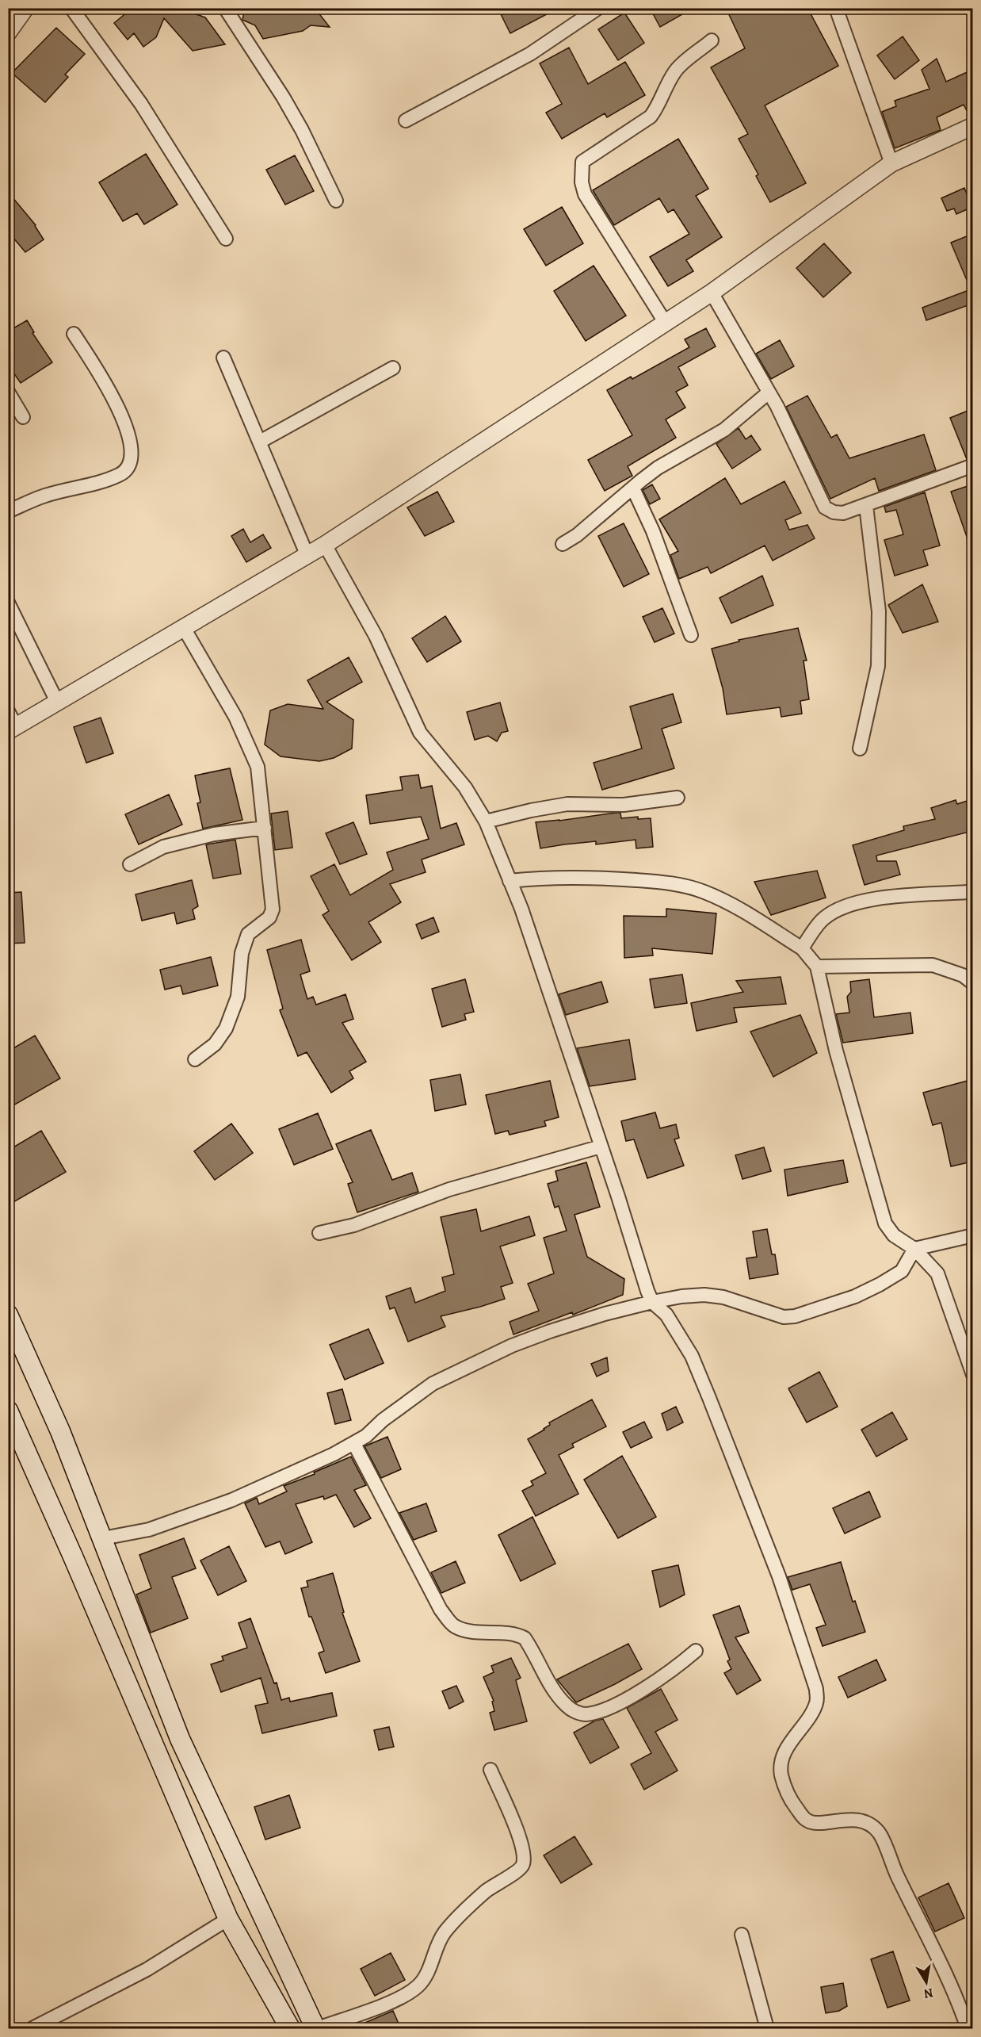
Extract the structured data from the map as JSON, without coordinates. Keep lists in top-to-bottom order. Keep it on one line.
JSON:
{"north":"bottom"}
